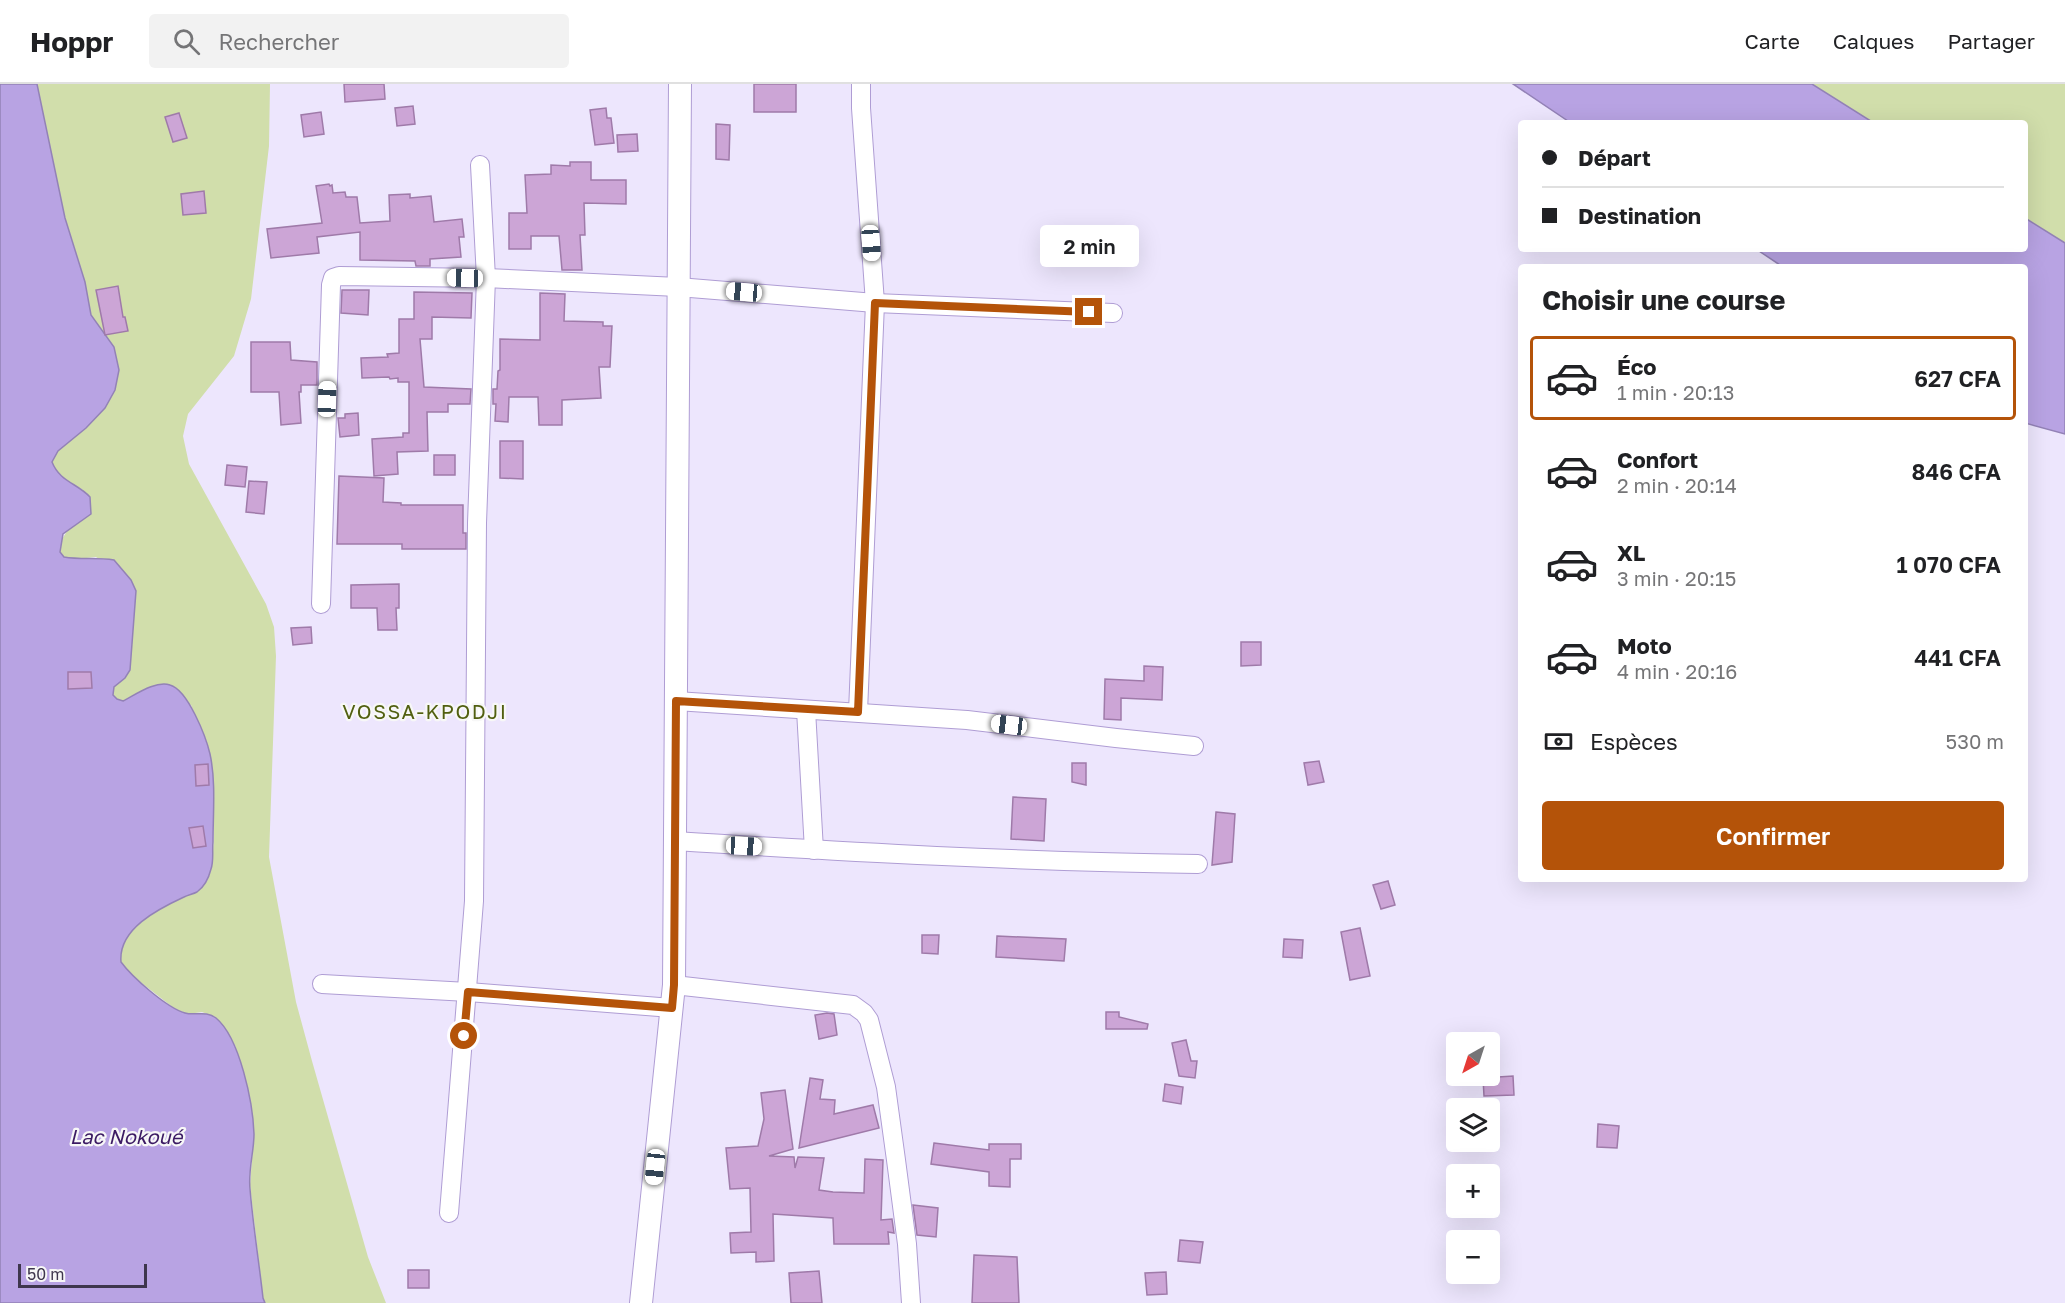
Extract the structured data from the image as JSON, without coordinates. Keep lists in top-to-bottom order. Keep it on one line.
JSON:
{"districts":["VOSSA-KPODJI"],"water":["Lac Nokoué"],"scale_bar":"50 m","north":"bottom left","page":{"header":"Hoppr","search":"Rechercher","nav":["Carte","Calques","Partager"],"banner":["Départ","Destination"],"bubble":"2 min","heading":"Choisir une course","list":[{"name":"Éco","note":"1 min · 20:13","value":"627 CFA"},{"name":"Confort","note":"2 min · 20:14","value":"846 CFA"},{"name":"XL","note":"3 min · 20:15","value":"1 070 CFA"},{"name":"Moto","note":"4 min · 20:16","value":"441 CFA"}],"pay":["Espèces","530 m"],"buttons":"Confirmer","map_buttons":["+","−"],"scale":"50 m"}}
